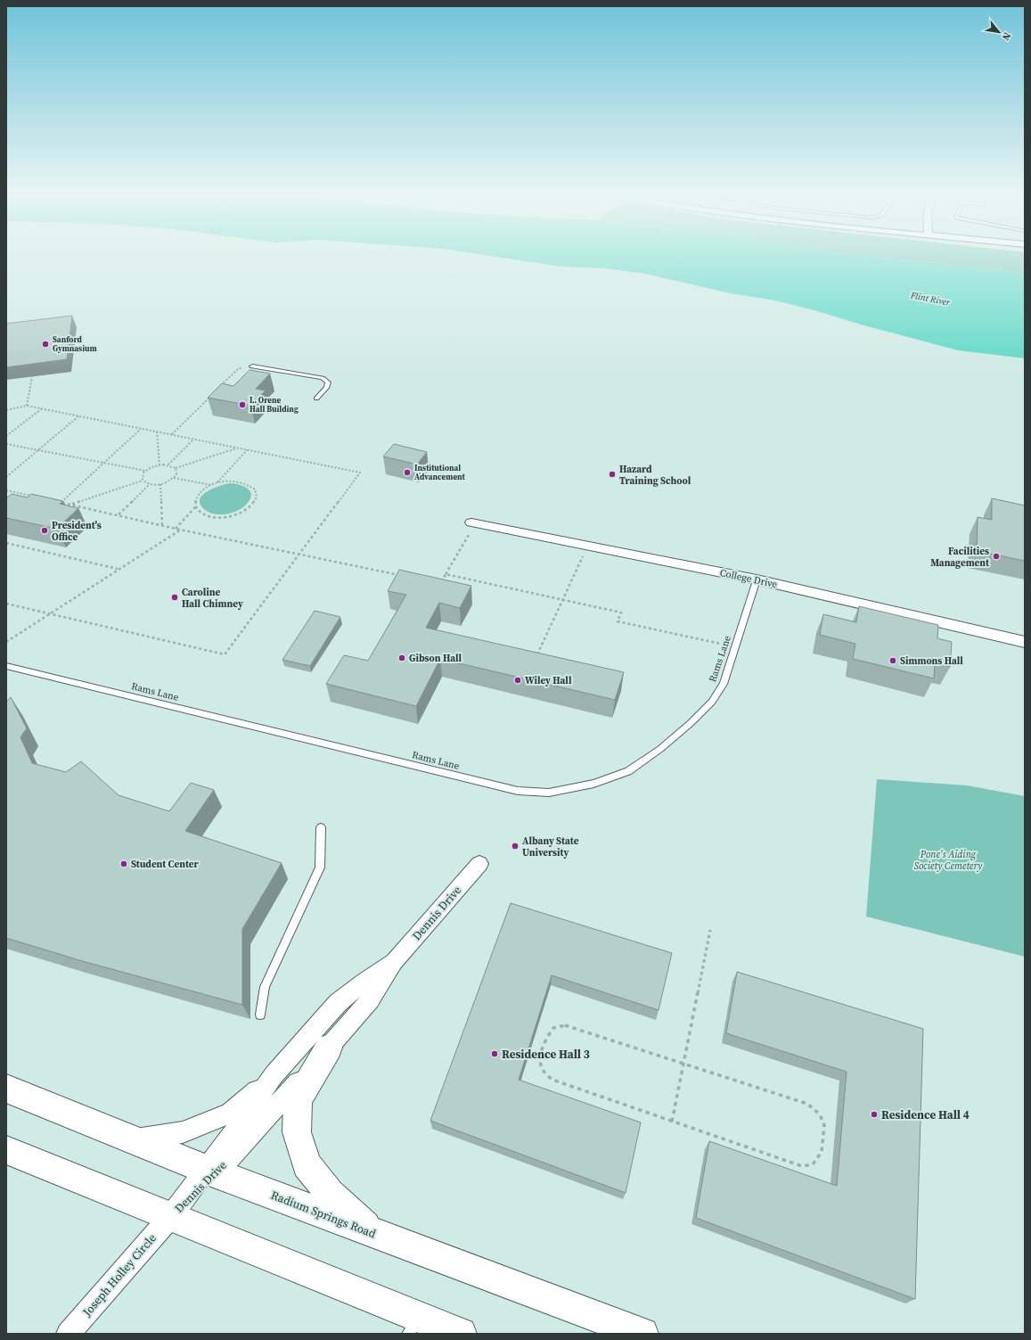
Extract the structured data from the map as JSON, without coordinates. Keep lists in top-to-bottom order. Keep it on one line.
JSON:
{"streets":{"main road":["Radium Springs Road"],"street":["College Drive","Dennis Drive","Joseph Holley Circle"],"lane":["Rams Lane"]},"crossings":[["College Drive","Rams Lane"],["Dennis Drive","Radium Springs Road"],["Dennis Drive","Joseph Holley Circle"]],"water":["Flint River"],"parks":["Pone's Aiding Society Cemetery"],"places":["Sanford Gymnasium","L. Orene Hall Building","Institutional Advancement","Hazard Training School","President's Office","Facilities Management","Caroline Hall Chimney","Gibson Hall","Simmons Hall","Wiley Hall","Albany State University","Student Center","Residence Hall 3","Residence Hall 4"],"north":"bottom right"}
